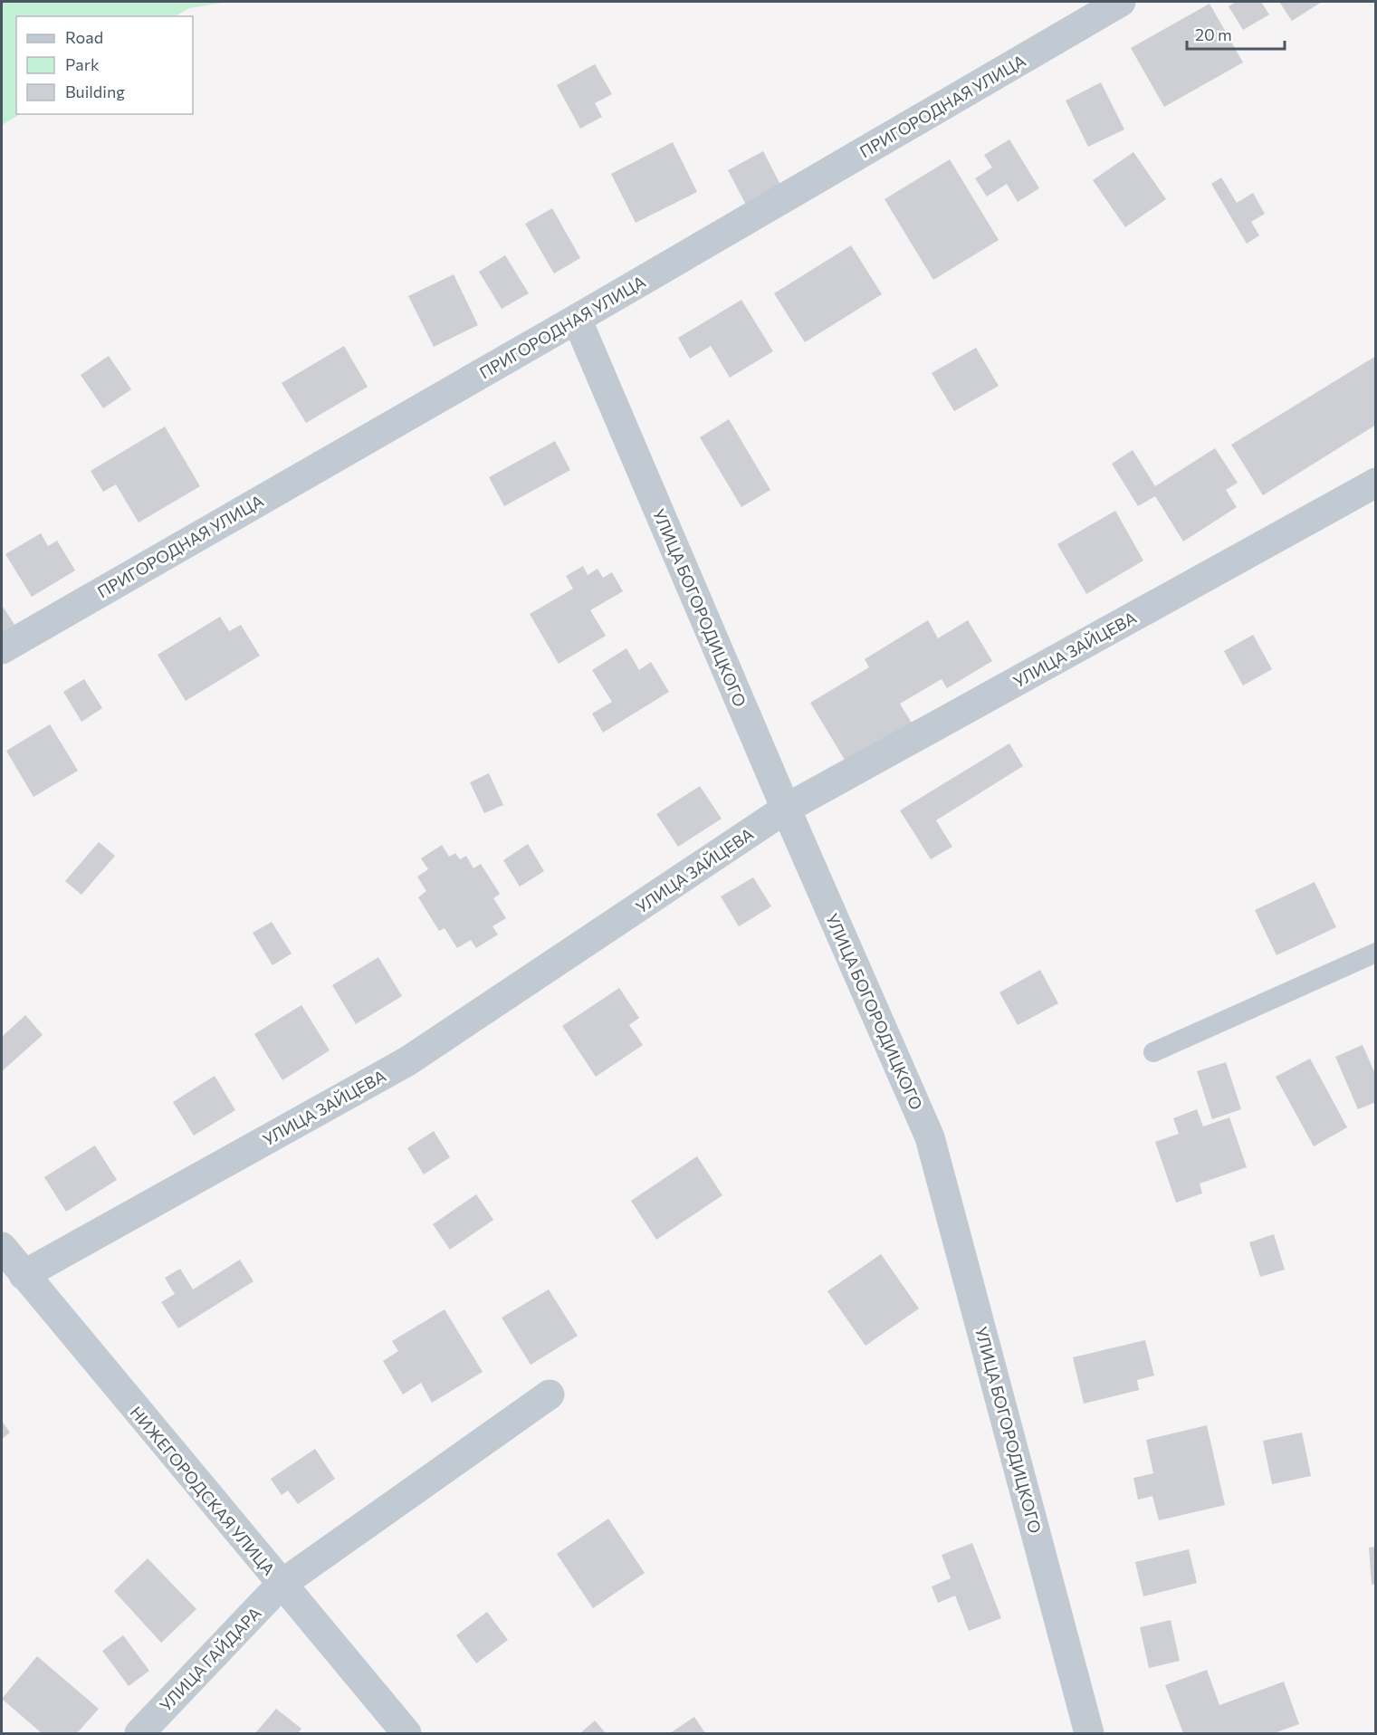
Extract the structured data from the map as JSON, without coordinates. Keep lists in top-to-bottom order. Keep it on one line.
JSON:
{"streets":{"street":["ПРИГОРОДНАЯ УЛИЦА","УЛИЦА БОГОРОДИЦКОГО","УЛИЦА ЗАЙЦЕВА","НИЖЕГОРОДСКАЯ УЛИЦА","УЛИЦА ГАЙДАРА"]},"crossings":[["ПРИГОРОДНАЯ УЛИЦА","УЛИЦА БОГОРОДИЦКОГО"],["УЛИЦА БОГОРОДИЦКОГО","УЛИЦА ЗАЙЦЕВА"],["УЛИЦА ЗАЙЦЕВА","НИЖЕГОРОДСКАЯ УЛИЦА"],["НИЖЕГОРОДСКАЯ УЛИЦА","УЛИЦА ГАЙДАРА"]],"legend":["Road","Park","Building"],"scale_bar":"20 m"}
